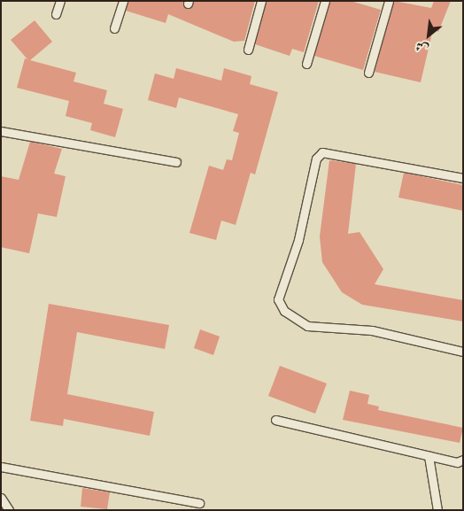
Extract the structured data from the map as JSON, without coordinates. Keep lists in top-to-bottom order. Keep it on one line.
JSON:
{"north":"bottom left"}
